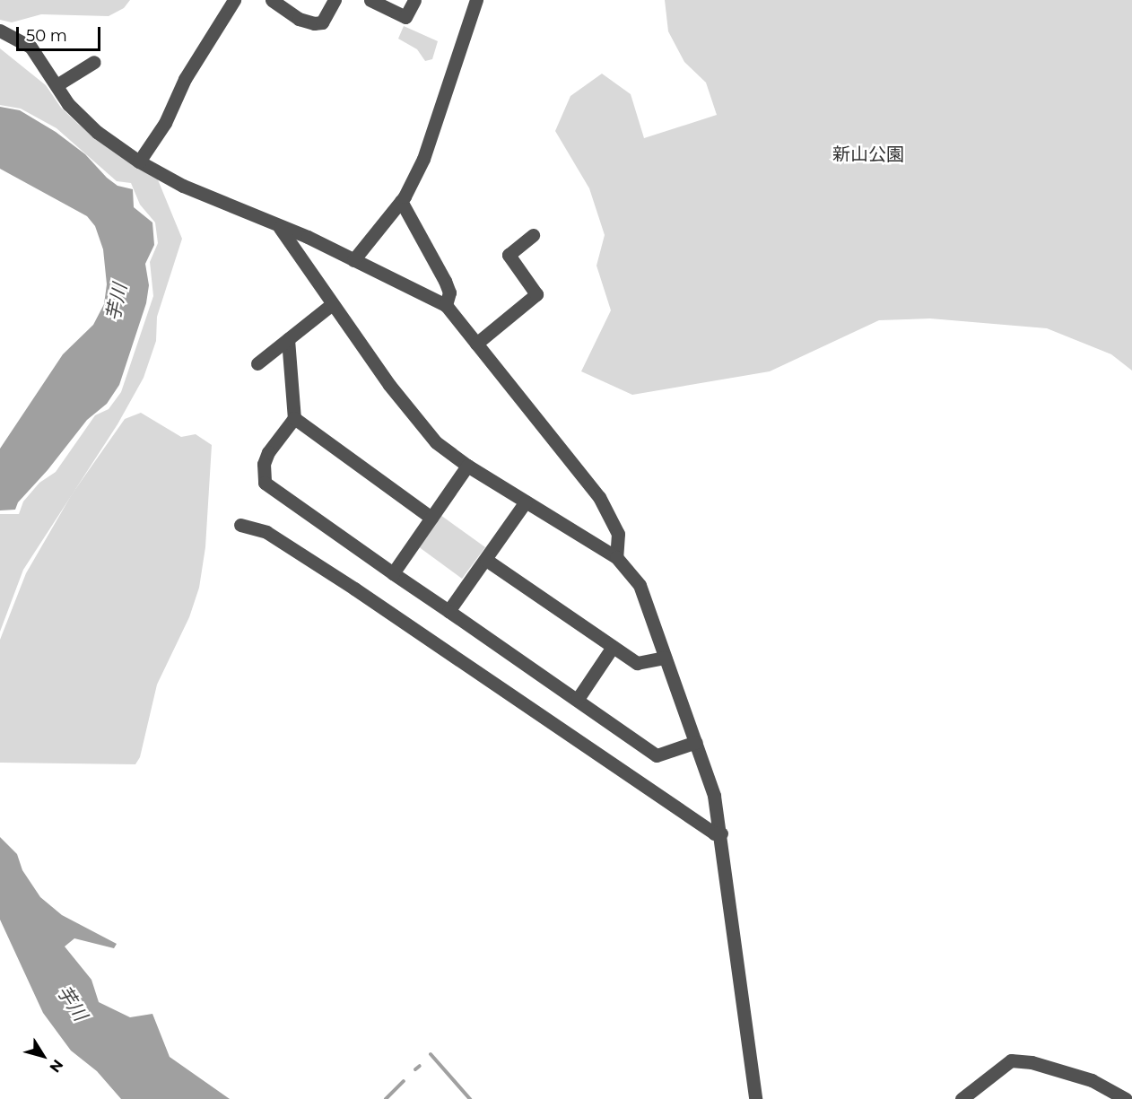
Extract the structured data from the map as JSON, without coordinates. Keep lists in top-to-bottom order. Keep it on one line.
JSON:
{"water":["芋川"],"parks":["新山公園"],"scale_bar":"50 m","north":"bottom right"}
